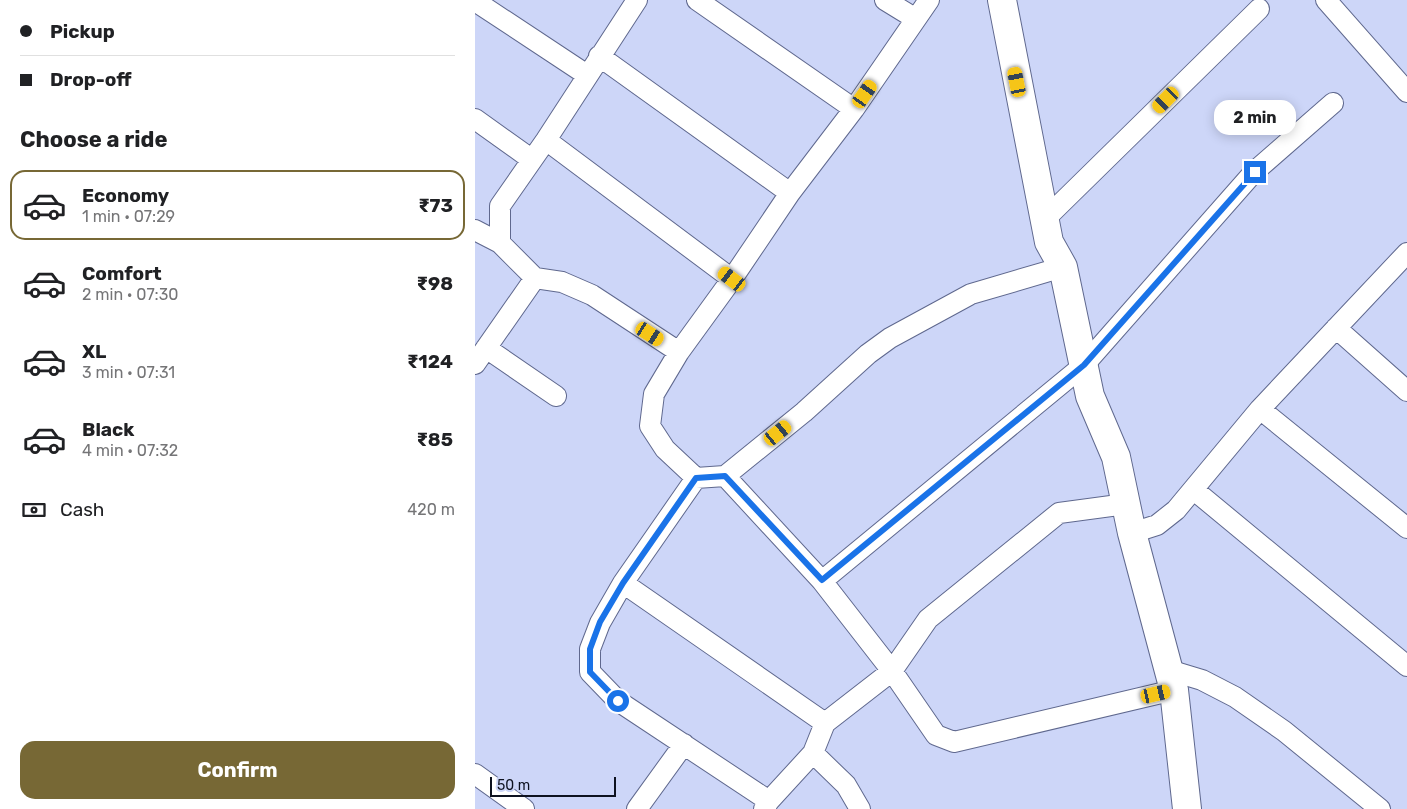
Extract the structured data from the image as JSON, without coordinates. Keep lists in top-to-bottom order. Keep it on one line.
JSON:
{"scale_bar":"50 m","page":{"banner":["Pickup","Drop-off"],"bubble":"2 min","heading":"Choose a ride","list":[{"name":"Economy","note":"1 min · 07:29","value":"₹73"},{"name":"Comfort","note":"2 min · 07:30","value":"₹98"},{"name":"XL","note":"3 min · 07:31","value":"₹124"},{"name":"Black","note":"4 min · 07:32","value":"₹85"}],"pay":["Cash","420 m"],"buttons":"Confirm","scale":"50 m"}}
